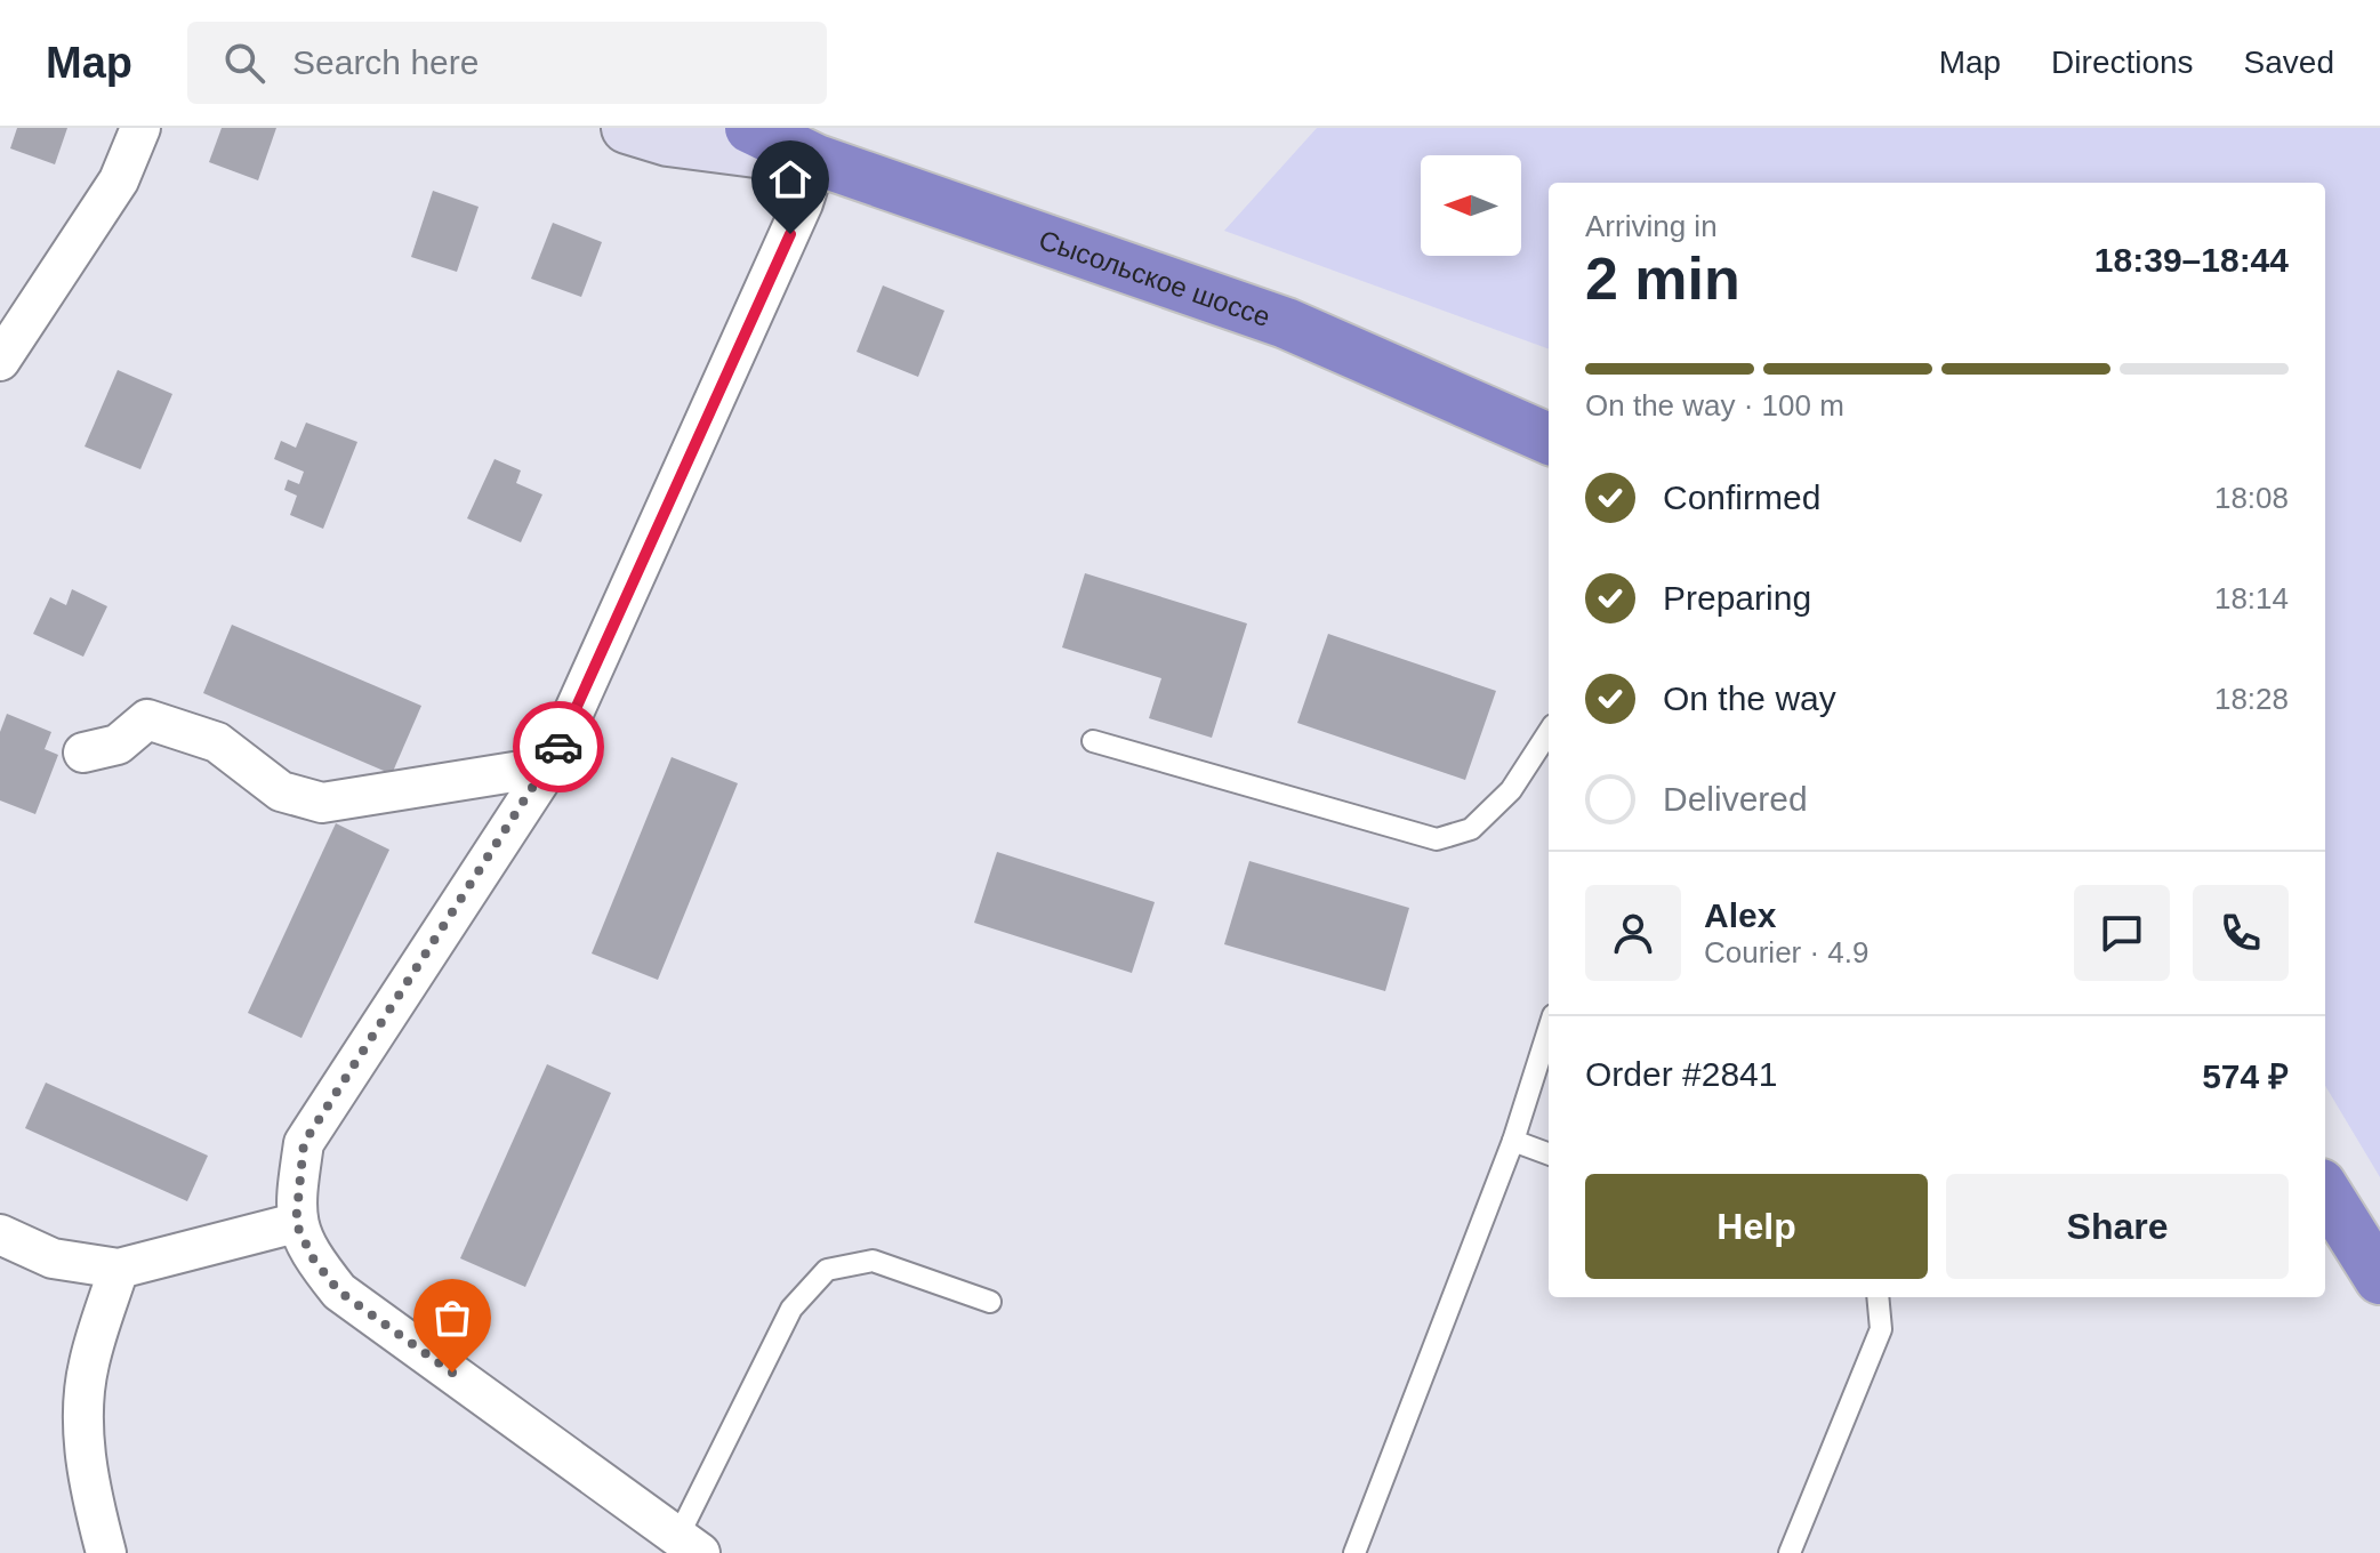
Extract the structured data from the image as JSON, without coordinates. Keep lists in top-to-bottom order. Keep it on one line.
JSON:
{"streets":{"highway":["Сысольское шоссе"]},"north":"left","page":{"header":"Map","search":"Search here","nav":["Map","Directions","Saved"],"heading":["2 min","Arriving in","18:39–18:44"],"panel":["Alex","Courier · 4.9","Order #2841","574 ₽"],"bar":"On the way · 100 m","list":[["Confirmed","18:08"],["Preparing","18:14"],["On the way","18:28"],"Delivered"],"buttons":["Help","Share"]}}
